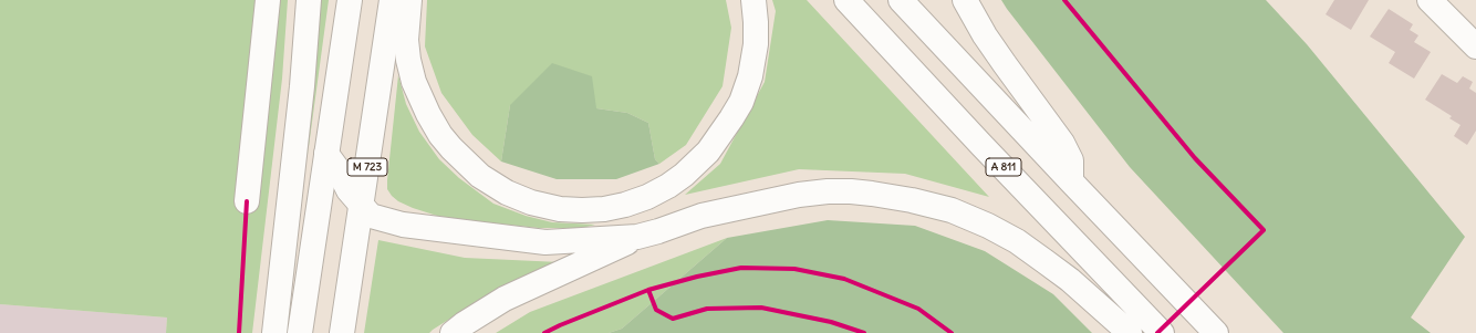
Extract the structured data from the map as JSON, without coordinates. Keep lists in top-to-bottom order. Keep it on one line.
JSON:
{"streets":{"main road":["M 723","A 811"]}}
